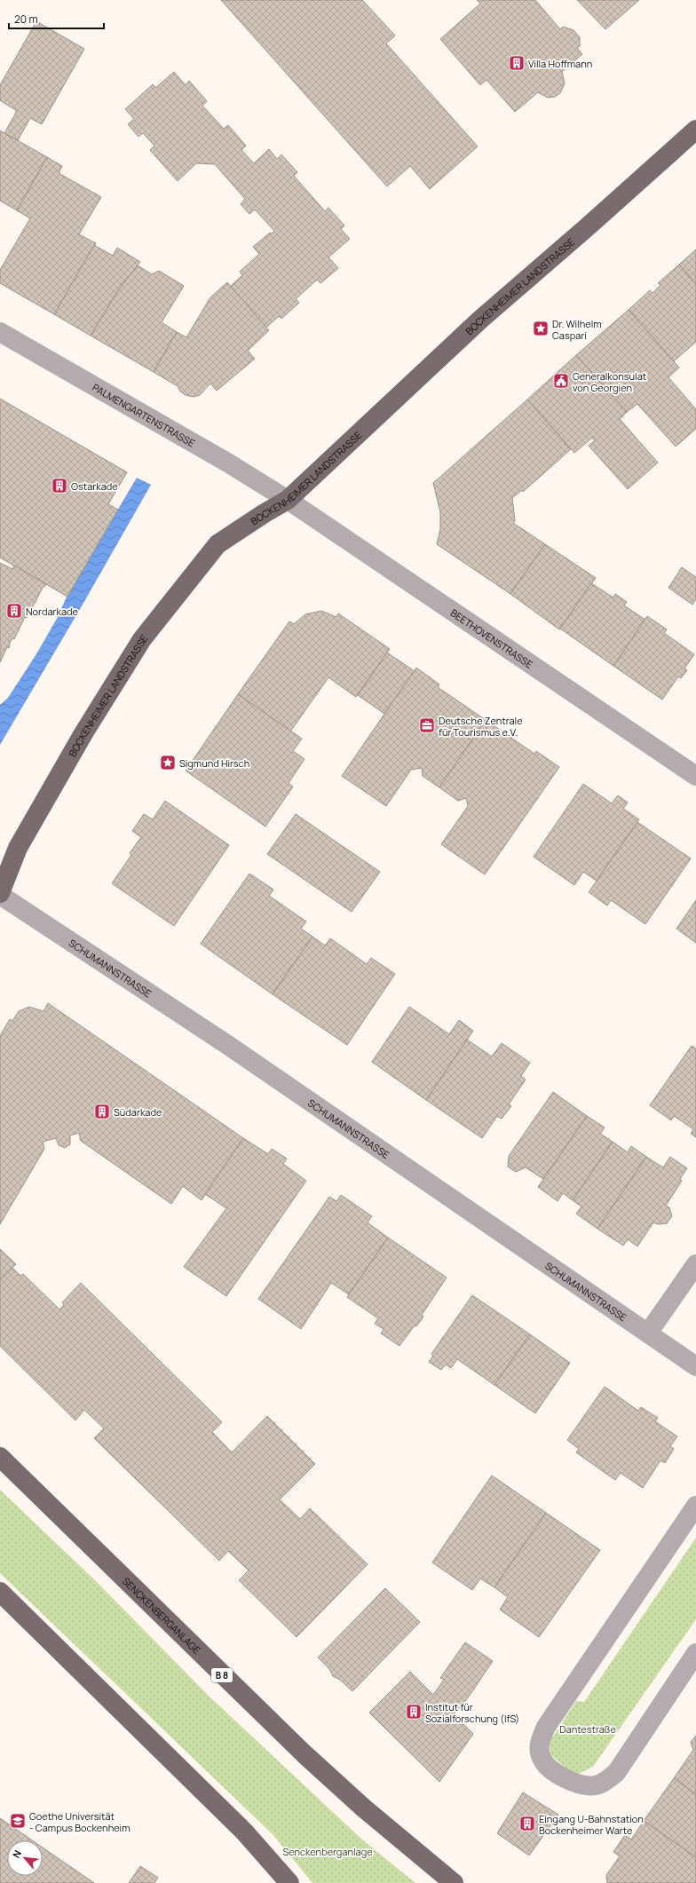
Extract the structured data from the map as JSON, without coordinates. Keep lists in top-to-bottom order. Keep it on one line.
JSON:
{"streets":{"main road":["BOCKENHEIMER LANDSTRASSE","SENCKENBERGANLAGE","B 8"],"street":["PALMENGARTENSTRASSE","BEETHOVENSTRASSE","SCHUMANNSTRASSE"]},"crossings":[["BOCKENHEIMER LANDSTRASSE","PALMENGARTENSTRASSE"],["BOCKENHEIMER LANDSTRASSE","BEETHOVENSTRASSE"],["BOCKENHEIMER LANDSTRASSE","SCHUMANNSTRASSE"],["PALMENGARTENSTRASSE","BEETHOVENSTRASSE"]],"parks":["Dantestraße","Senckenberganlage"],"places":{"building":["Villa Hoffmann","Ostarkade","Nordarkade","Südarkade","Institut für Sozialforschung (IfS)","Eingang U-Bahnstation Bockenheimer Warte"],"place":["Dr. Wilhelm Caspari","Sigmund Hirsch"],"public building":["Generalkonsulat von Georgien"],"office":["Deutsche Zentrale für Tourismus e.V."],"school or university":["Goethe Universität - Campus Bockenheim"]},"scale_bar":"20 m","north":"top left"}
